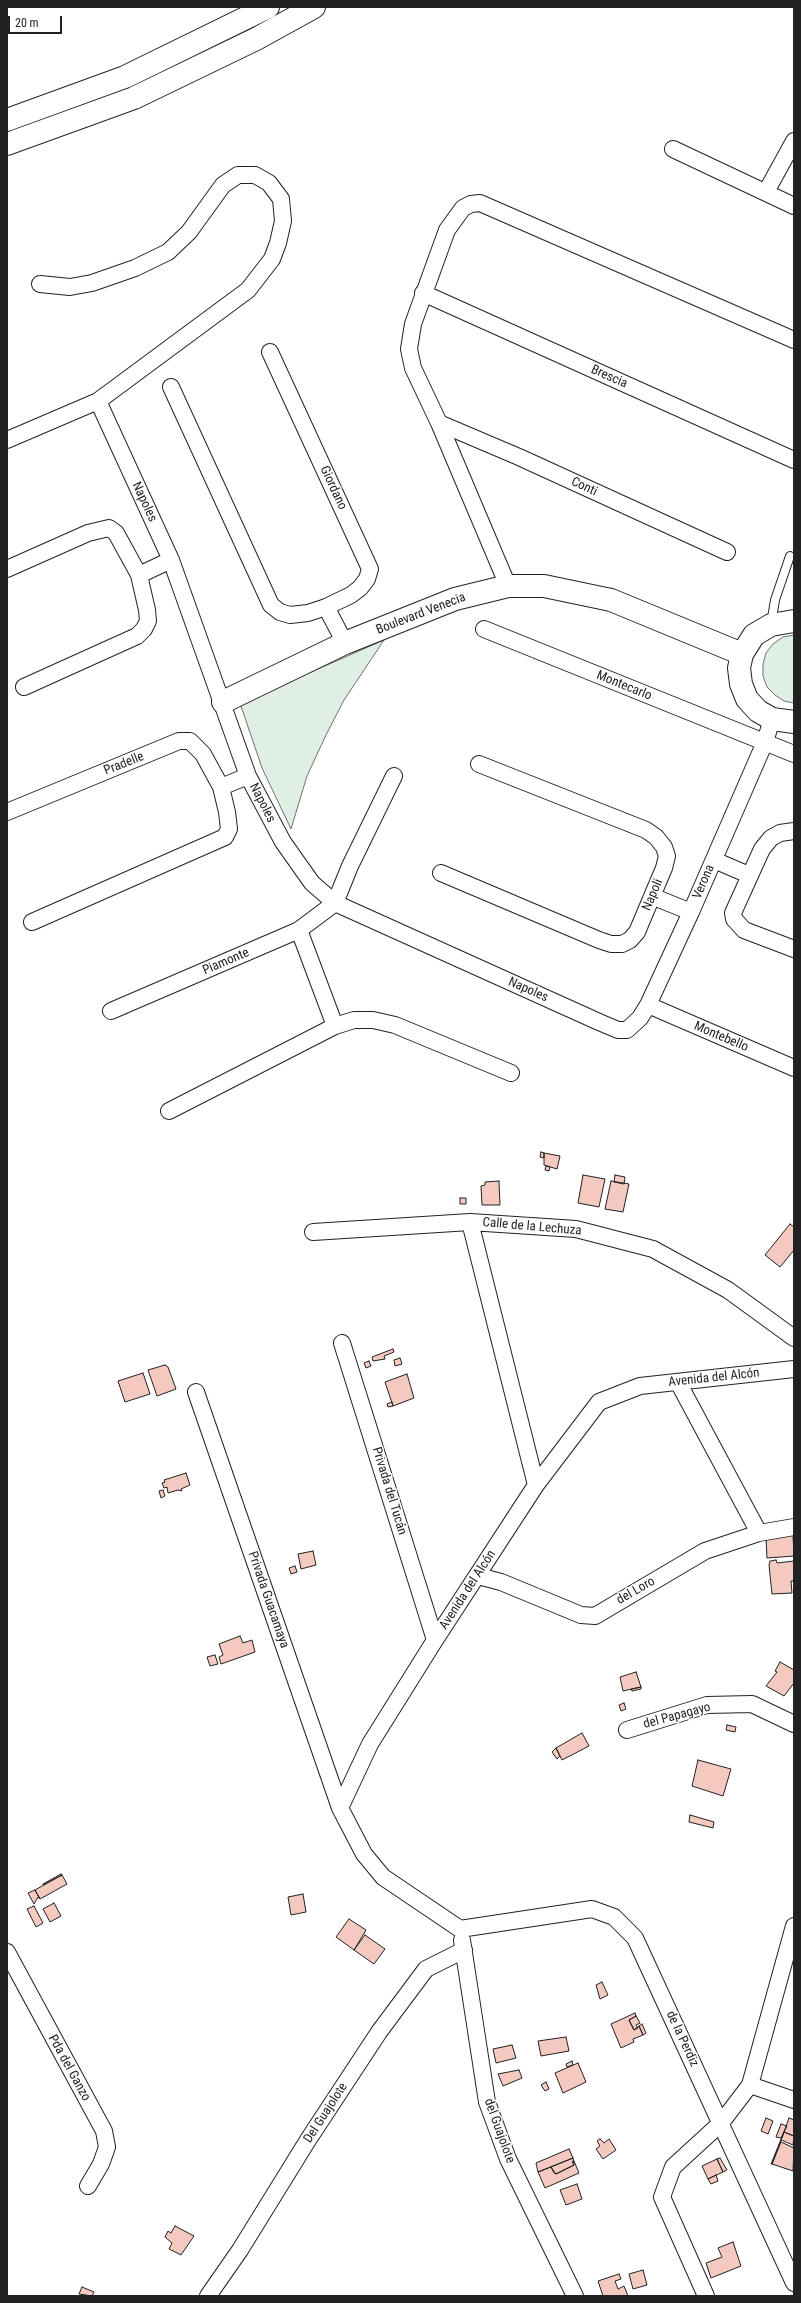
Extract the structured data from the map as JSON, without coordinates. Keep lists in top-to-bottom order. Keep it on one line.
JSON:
{"streets":{"street":["Brescia","Conti","Giordano","Napoles","Boulevard Venecia","Montecarlo","Pradelle","Verona","Napoli","Piamonte","Montebello","Calle de la Lechuza","Avenida del Alcón","Privada del Tucán","del Loro","Privada Guacamaya","del Papagayo","de la Perdiz","Pda del Ganzo","Del Guajolote","del Guajolote"]},"crossings":[["Napoles","Boulevard Venecia"],["Napoles","Verona"],["Napoles","Piamonte"],["Montecarlo","Verona"],["Verona","Montebello"],["Avenida del Alcón","Privada del Tucán"],["Avenida del Alcón","del Loro"],["Avenida del Alcón","Privada Guacamaya"],["de la Perdiz","del Guajolote"],["Del Guajolote","del Guajolote"]],"scale_bar":"20 m"}
